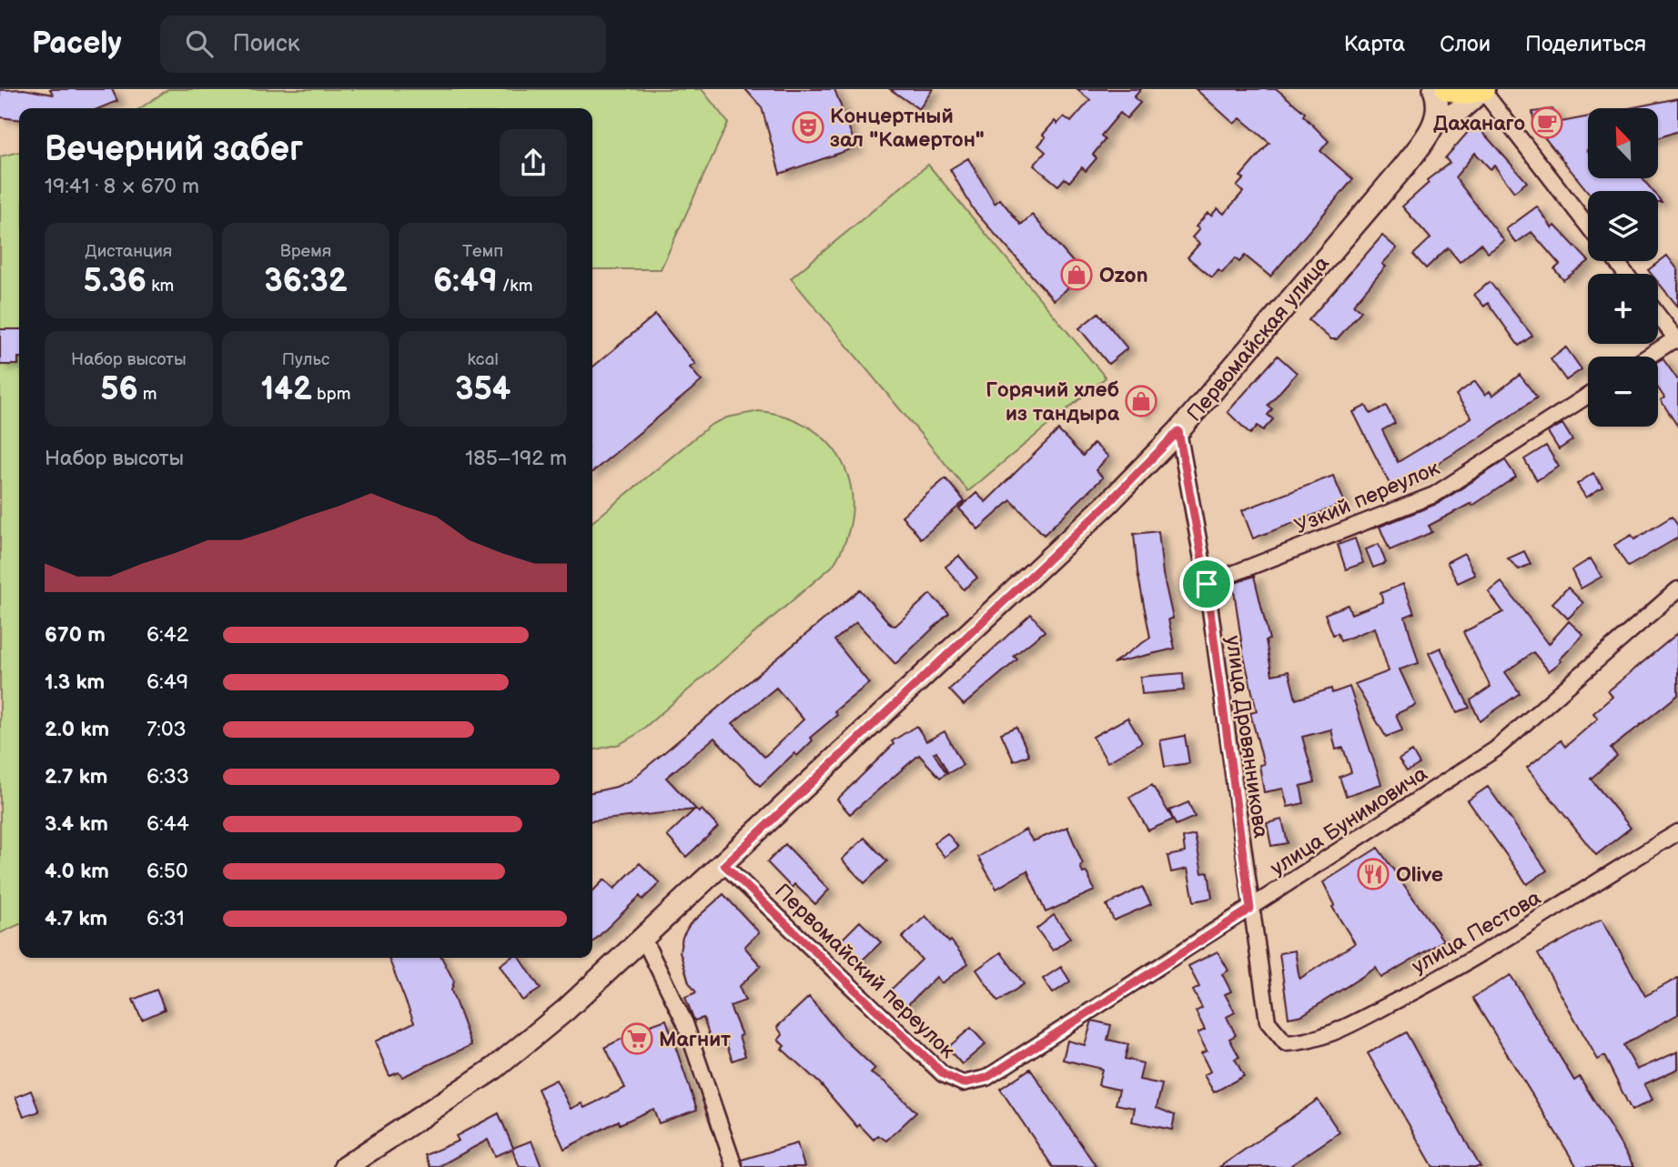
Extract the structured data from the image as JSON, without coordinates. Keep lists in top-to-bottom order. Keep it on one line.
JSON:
{"streets":{"street":["Первомайская улица","Узкий переулок","улица Дровянникова","улица Бунимовича","улица Пестова","Первомайский переулок"]},"crossings":[["Первомайская улица","улица Дровянникова"],["Первомайская улица","Первомайский переулок"],["Узкий переулок","улица Дровянникова"],["улица Дровянникова","улица Бунимовича"],["улица Дровянникова","улица Пестова"],["улица Бунимовича","Первомайский переулок"]],"places":{"cafe":["Даханаго"],"theatre":["Концертный зал \"Камертон\""],"shop":["Ozon","Горячий хлеб из тандыра"],"restaurant":["Olive"],"supermarket":["Магнит"]},"north":"top left","page":{"header":"Pacely","search":"Поиск","nav":["Карта","Слои","Поделиться"],"map_buttons":["+","−"],"heading":["Вечерний забег","19:41 · 8 × 670 m"],"stats":[["Дистанция","5.36 km"],["Время","36:32"],["Темп","6:49 /km"],["Набор высоты","56 m"],["Пульс","142 bpm"],["kcal","354"]],"chart":["Набор высоты","185–192 m"],"list":[{"name":"670 m","note":"6:42"},{"name":"1.3 km","note":"6:49"},{"name":"2.0 km","note":"7:03"},{"name":"2.7 km","note":"6:33"},{"name":"3.4 km","note":"6:44"},{"name":"4.0 km","note":"6:50"},{"name":"4.7 km","note":"6:31"}]}}
